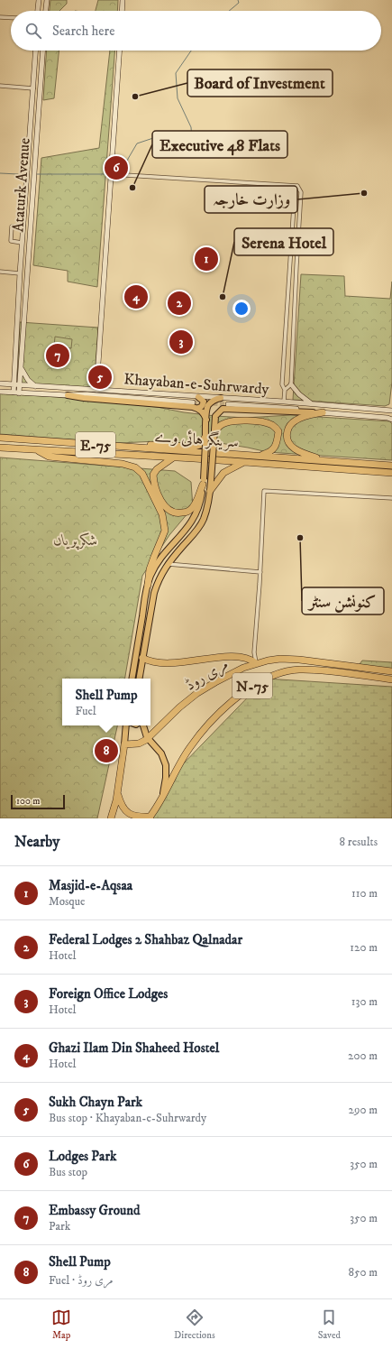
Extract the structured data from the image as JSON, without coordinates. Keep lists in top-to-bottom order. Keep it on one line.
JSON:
{"streets":{"highway":["سرینگر ہائی وے","E-75","مری روڈ","N-75"],"main road":["Khayaban-e-Suhrwardy"],"street":["Ataturk Avenue"]},"crossings":[["Ataturk Avenue","Khayaban-e-Suhrwardy"]],"parks":["شکرپریاں"],"places":["Board of Investment","Executive 48 Flats","وزارت خارجہ","Serena Hotel","کنونشن سنٹر"],"scale_bar":"100 m","page":{"search":"Search here","pins":["6","1","4","2","3","7","5","8"],"popup":["Shell Pump","Fuel"],"scale":"100 m","heading":["Nearby","8 results"],"list":[{"mark":"1","name":"Masjid-e-Aqsaa","note":"Mosque","value":"110 m"},{"mark":"2","name":"Federal Lodges 2 Shahbaz Qalnadar","note":"Hotel","value":"120 m"},{"mark":"3","name":"Foreign Office Lodges","note":"Hotel","value":"130 m"},{"mark":"4","name":"Ghazi Ilam Din Shaheed Hostel","note":"Hotel","value":"200 m"},{"mark":"5","name":"Sukh Chayn Park","note":"Bus stop · Khayaban-e-Suhrwardy","value":"290 m"},{"mark":"6","name":"Lodges Park","note":"Bus stop","value":"350 m"},{"mark":"7","name":"Embassy Ground","note":"Park","value":"350 m"},{"mark":"8","name":"Shell Pump","note":"Fuel · مری روڈ","value":"850 m"}],"nav":["Map","Directions","Saved"]}}
